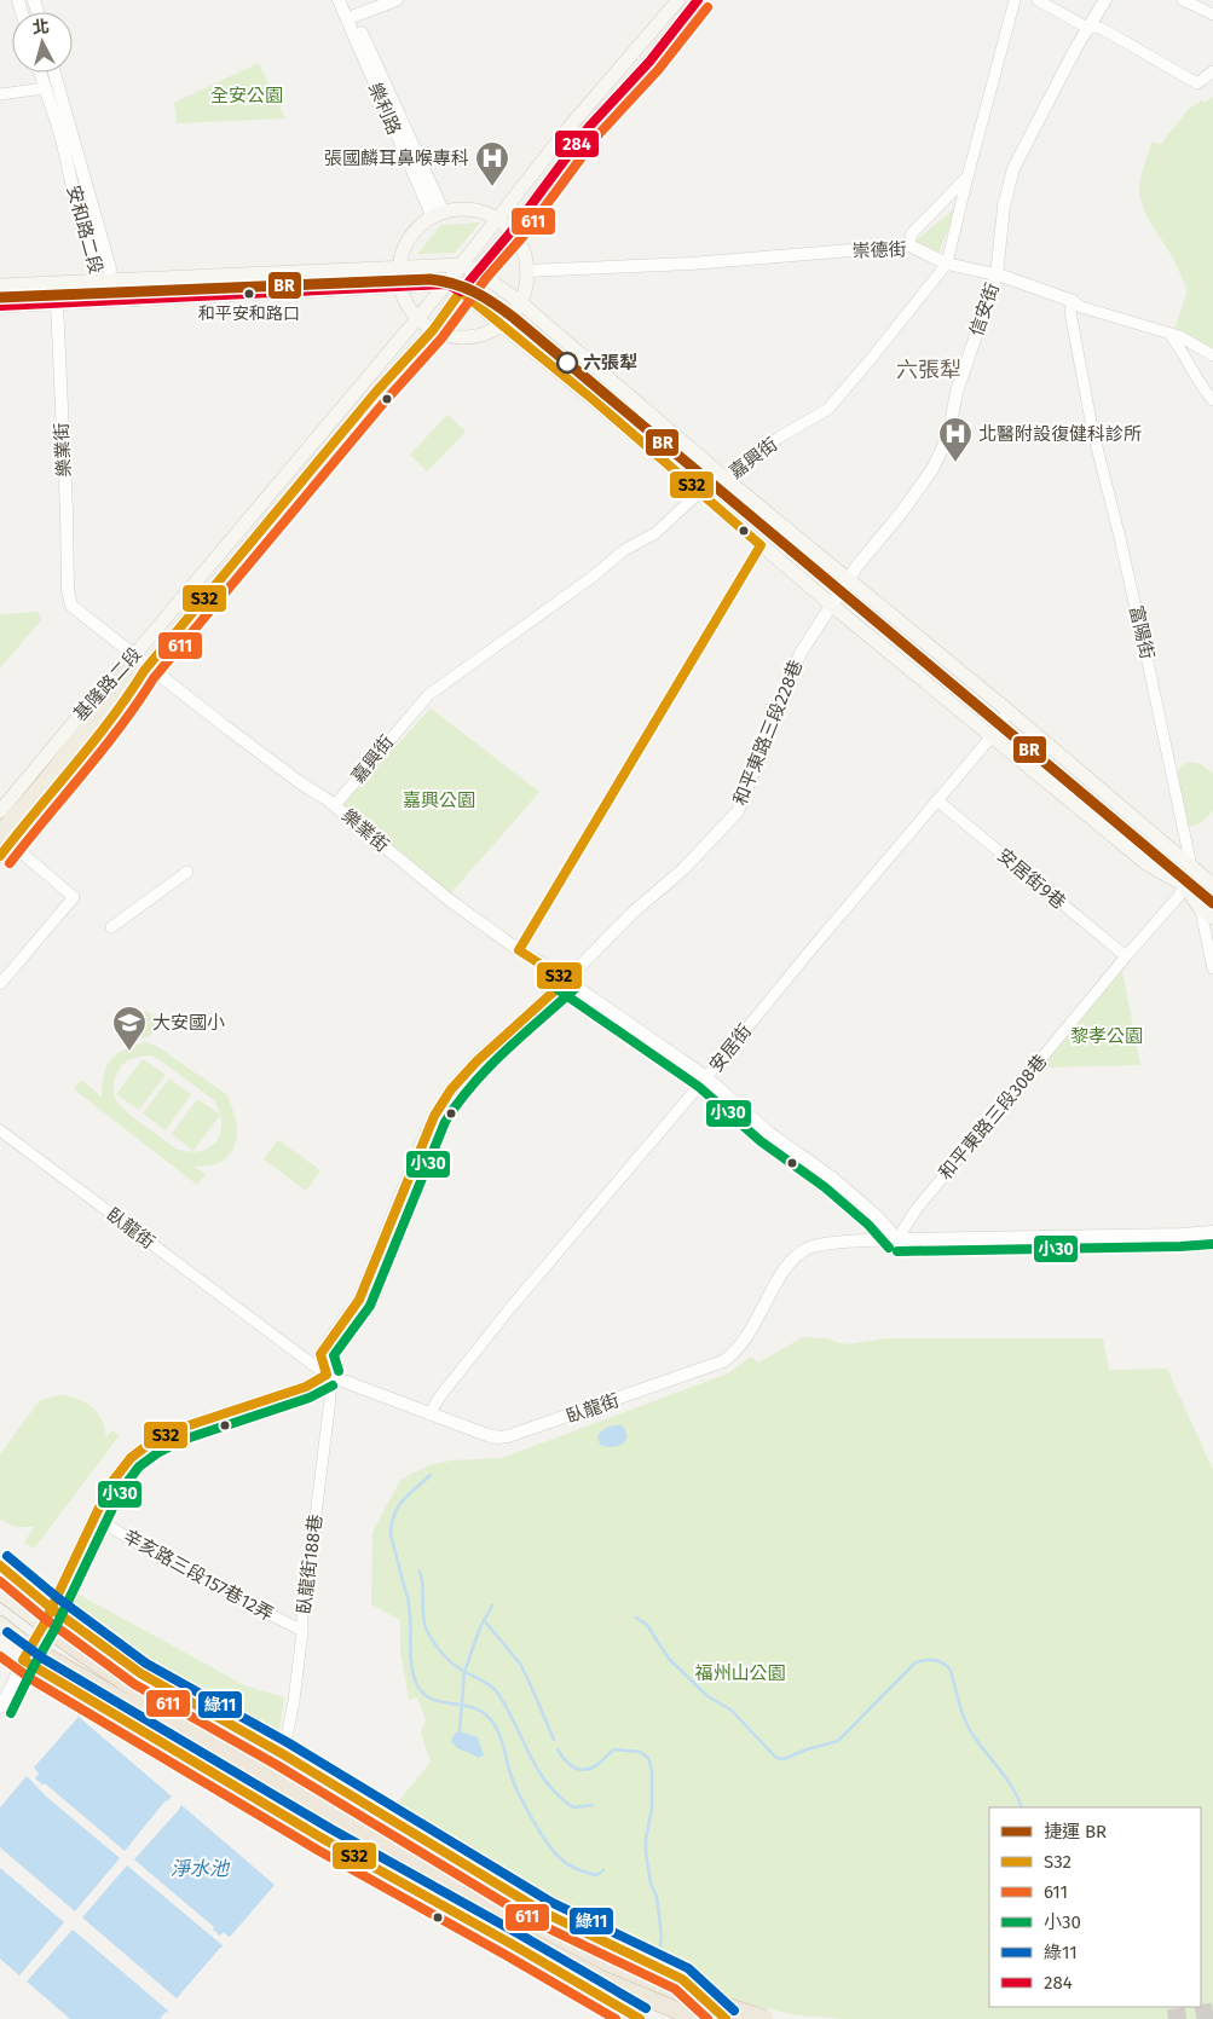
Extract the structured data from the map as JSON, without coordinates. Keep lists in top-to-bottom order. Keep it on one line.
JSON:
{"streets":{"main road":["基隆路二段"],"street":["樂利路","安和路二段","崇德街","信安街","樂業街","嘉興街","富陽街","和平東路三段228巷","安居街9巷","安居街","和平東路三段308巷","臥龍街","臥龍街188巷","辛亥路三段157巷12弄"]},"crossings":[["崇德街","信安街"],["崇德街","嘉興街"],["崇德街","富陽街"],["信安街","和平東路三段228巷"],["樂業街","嘉興街"],["樂業街","基隆路二段"],["樂業街","和平東路三段228巷"],["樂業街","安居街"],["樂業街","和平東路三段308巷"],["樂業街","臥龍街"],["富陽街","和平東路三段308巷"],["和平東路三段228巷","臥龍街"],["和平東路三段228巷","臥龍街188巷"],["安居街9巷","安居街"],["安居街9巷","和平東路三段308巷"],["安居街","臥龍街"],["和平東路三段308巷","臥龍街"],["臥龍街","臥龍街188巷"],["臥龍街188巷","辛亥路三段157巷12弄"]],"districts":["六張犁"],"water":["淨水池"],"parks":["全安公園","嘉興公園","黎孝公園","福州山公園"],"places":{"hospital":["張國麟耳鼻喉專科","北醫附設復健科診所"],"other":["和平安和路口","六張犁"],"school or university":["大安國小"]},"lines":["transit line 284","transit line 611","metro line BR","transit line S32","transit line 小30","transit line 綠11"],"legend":["捷運 BR","S32","611","小30","綠11","284"],"north":"top"}
